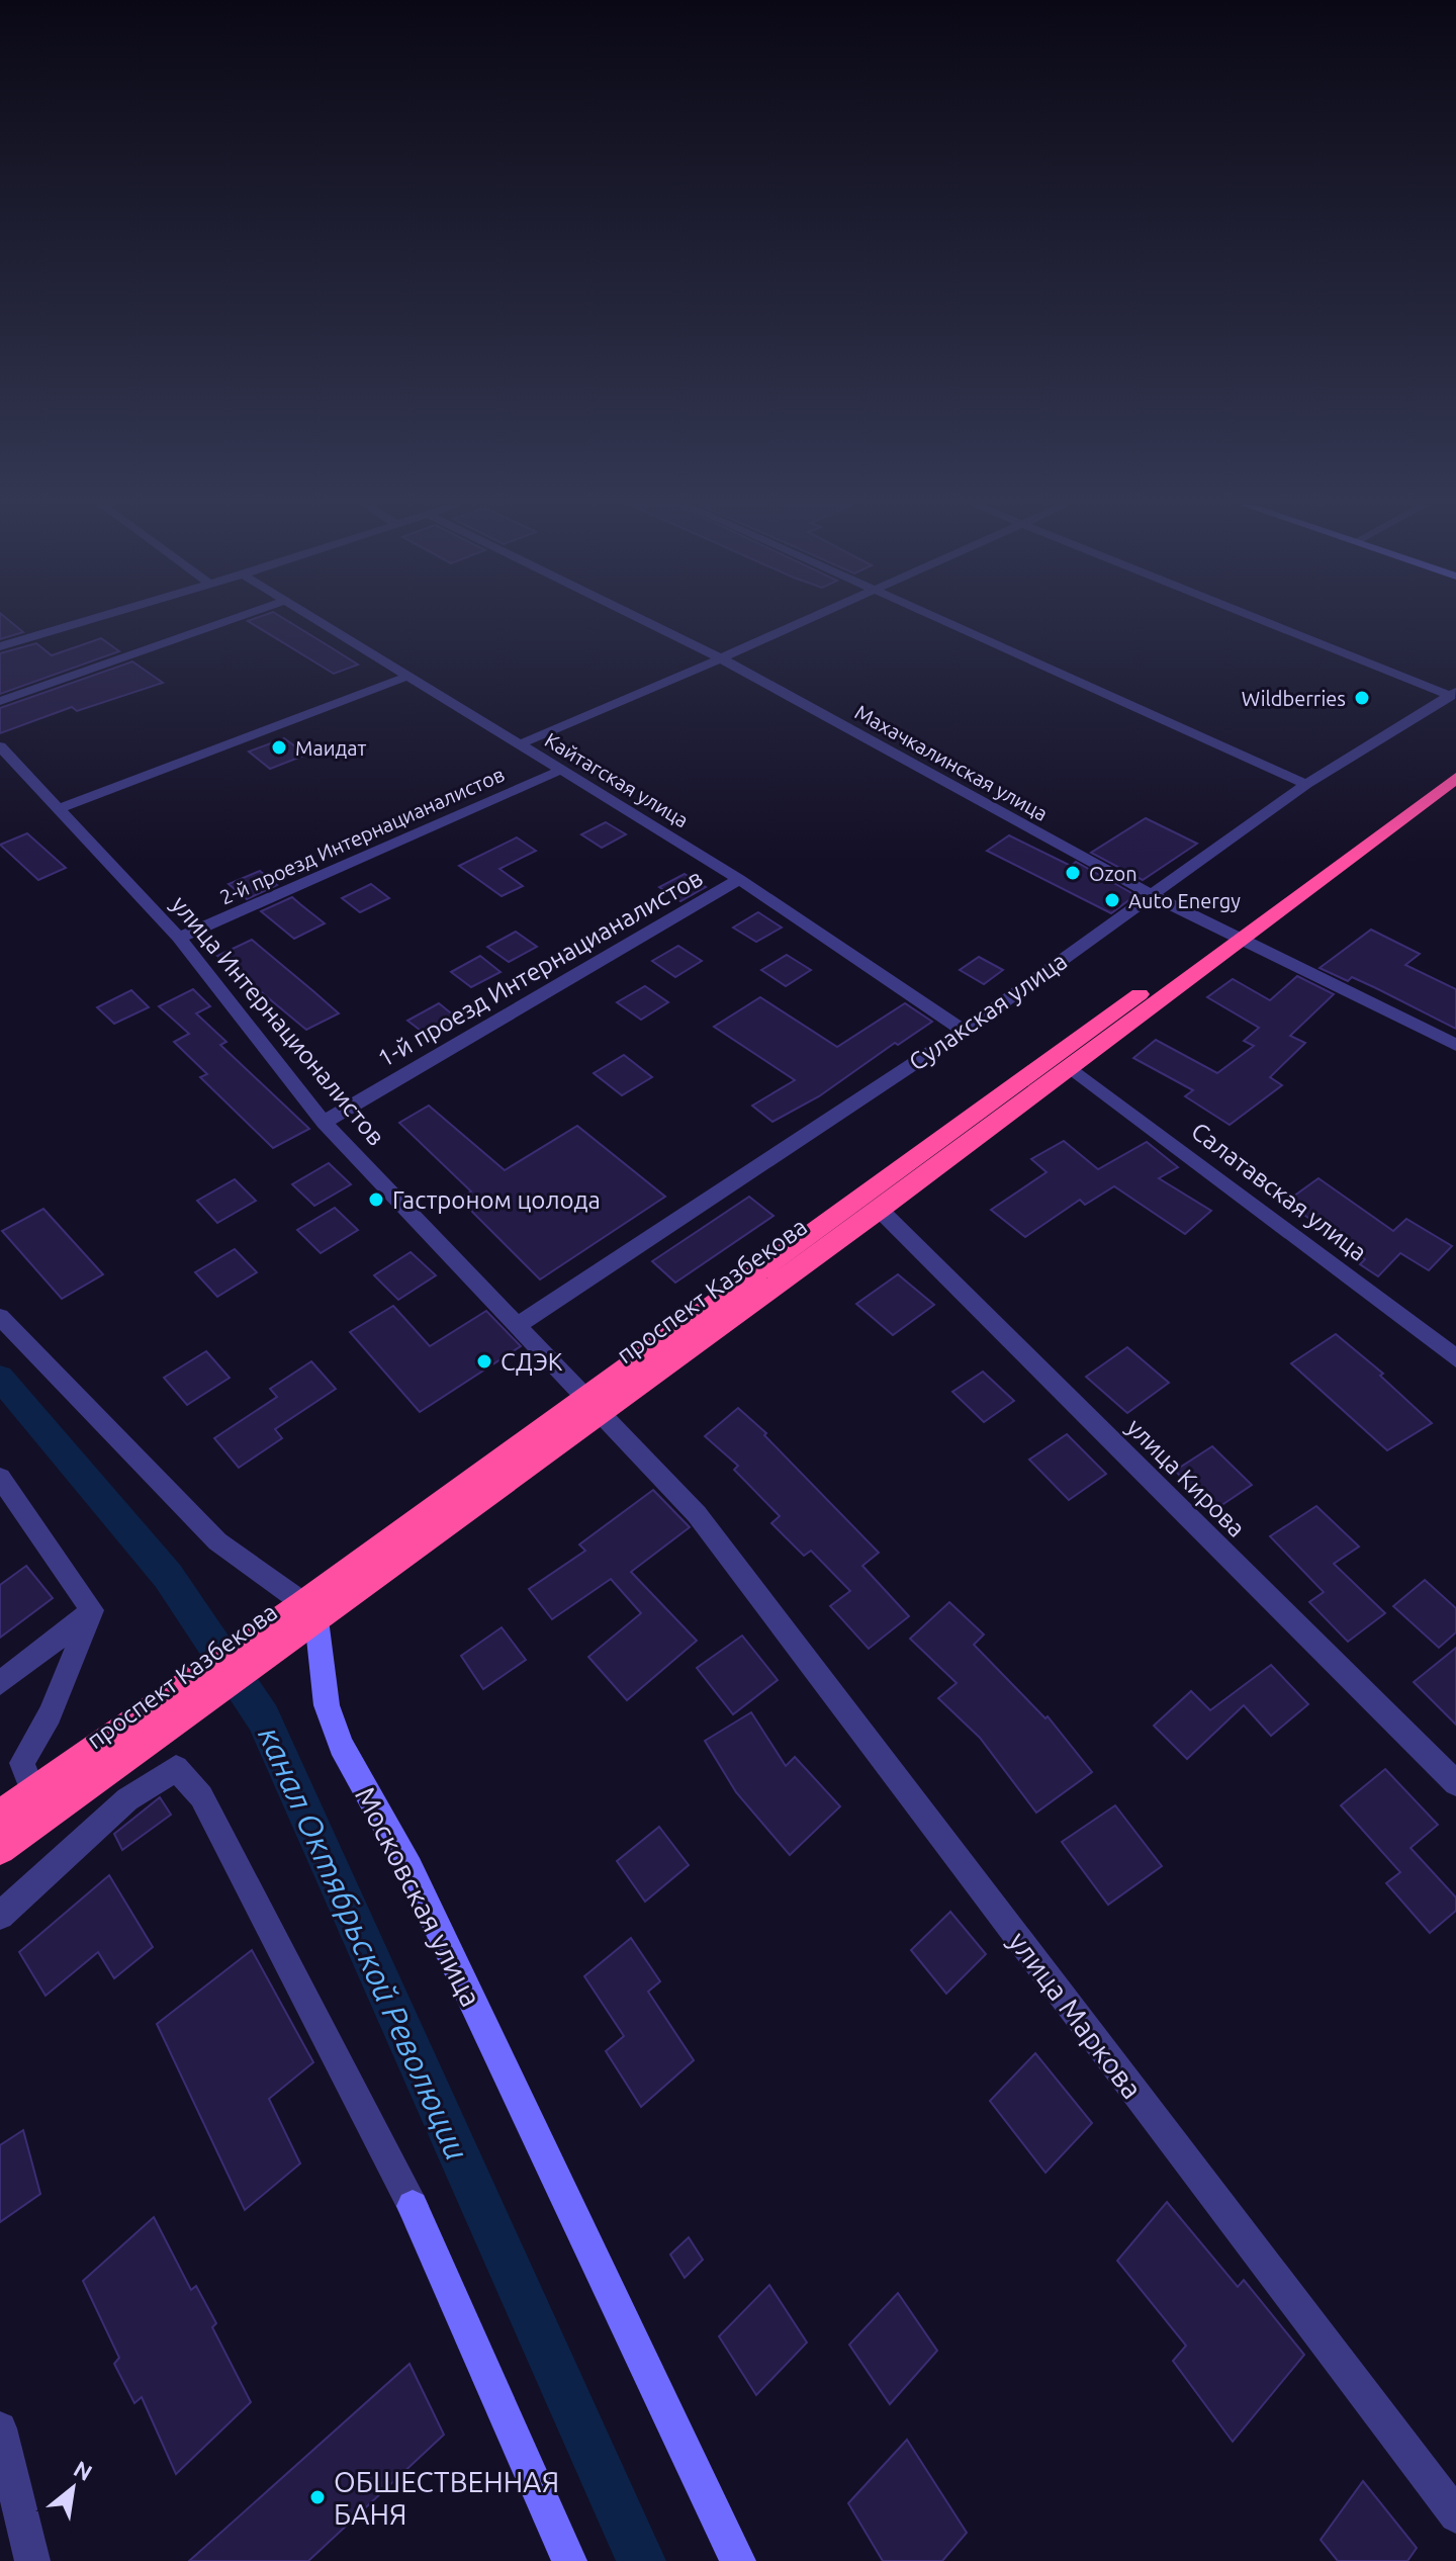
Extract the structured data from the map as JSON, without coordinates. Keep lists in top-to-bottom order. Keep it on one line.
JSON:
{"streets":{"highway":["проспект Казбекова"],"main road":["Московская улица"],"street":["Махачкалинская улица","Кайтагская улица","2-й проезд Интернацианалистов","1-й проезд Интернацианалистов","Сулакская улица","улица Интернационалистов","Салатавская улица","улица Кирова","улица Маркова"]},"crossings":[["Махачкалинская улица","Сулакская улица"],["Махачкалинская улица","проспект Казбекова"],["Кайтагская улица","2-й проезд Интернацианалистов"],["Кайтагская улица","1-й проезд Интернацианалистов"],["Кайтагская улица","Сулакская улица"],["2-й проезд Интернацианалистов","улица Интернационалистов"],["1-й проезд Интернацианалистов","улица Интернационалистов"],["Сулакская улица","улица Интернационалистов"],["улица Интернационалистов","проспект Казбекова"],["улица Интернационалистов","улица Маркова"],["Салатавская улица","проспект Казбекова"],["проспект Казбекова","улица Кирова"],["проспект Казбекова","Московская улица"]],"water":["канал Октябрьской Революции"],"places":["Wildberries","Маидат","Ozon","Auto Energy","Гастроном цолода","СДЭК","ОБШЕСТВЕННАЯ БАНЯ"],"north":"top right"}
